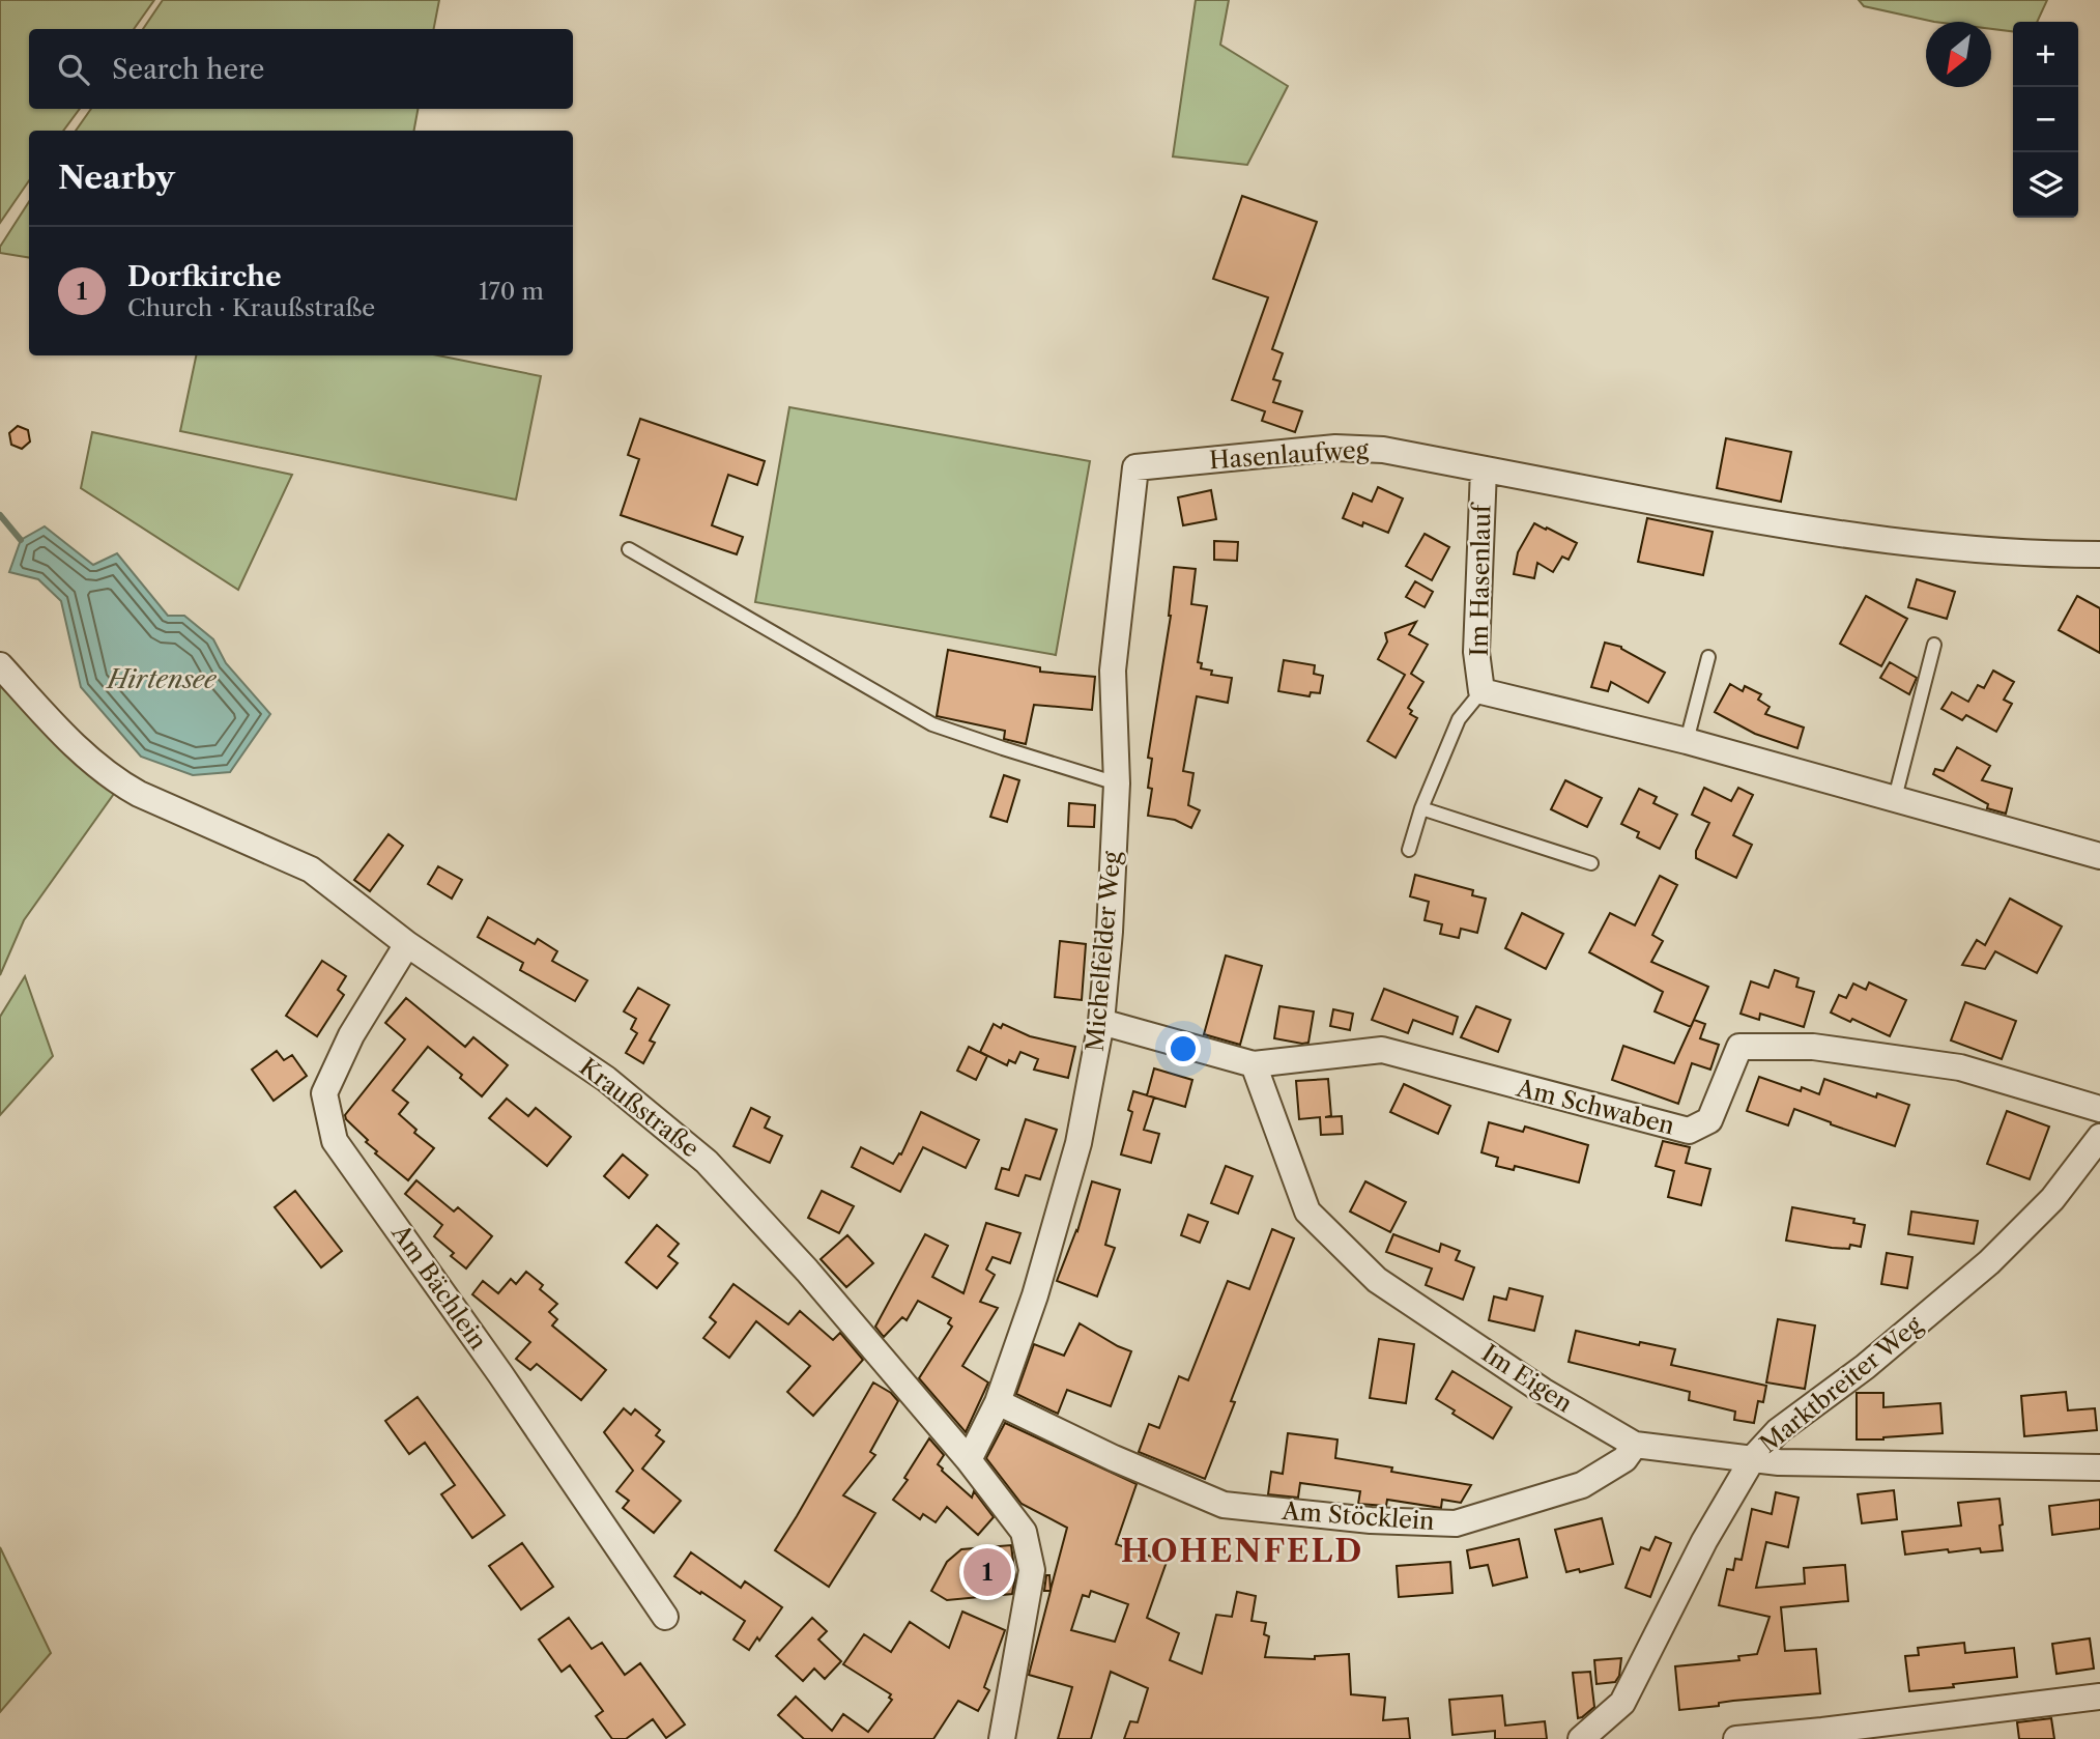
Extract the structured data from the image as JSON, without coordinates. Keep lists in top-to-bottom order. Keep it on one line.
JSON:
{"streets":{"street":["Hasenlaufweg","Im Hasenlauf","Michelfelder Weg","Am Schwaben","Kraußstraße","Am Bächlein","Im Eigen","Marktbreiter Weg","Am Stöcklein"]},"crossings":[["Hasenlaufweg","Im Hasenlauf"],["Hasenlaufweg","Michelfelder Weg"],["Michelfelder Weg","Kraußstraße"],["Michelfelder Weg","Am Stöcklein"],["Am Schwaben","Im Eigen"],["Kraußstraße","Am Bächlein"],["Im Eigen","Marktbreiter Weg"],["Im Eigen","Am Stöcklein"]],"districts":["HOHENFELD"],"water":["Hirtensee"],"north":"bottom left","page":{"map_buttons":["+","−"],"search":"Search here","heading":"Nearby","list":[{"mark":"1","name":"Dorfkirche","note":"Church · Kraußstraße","value":"170 m"}],"pins":"1"}}
